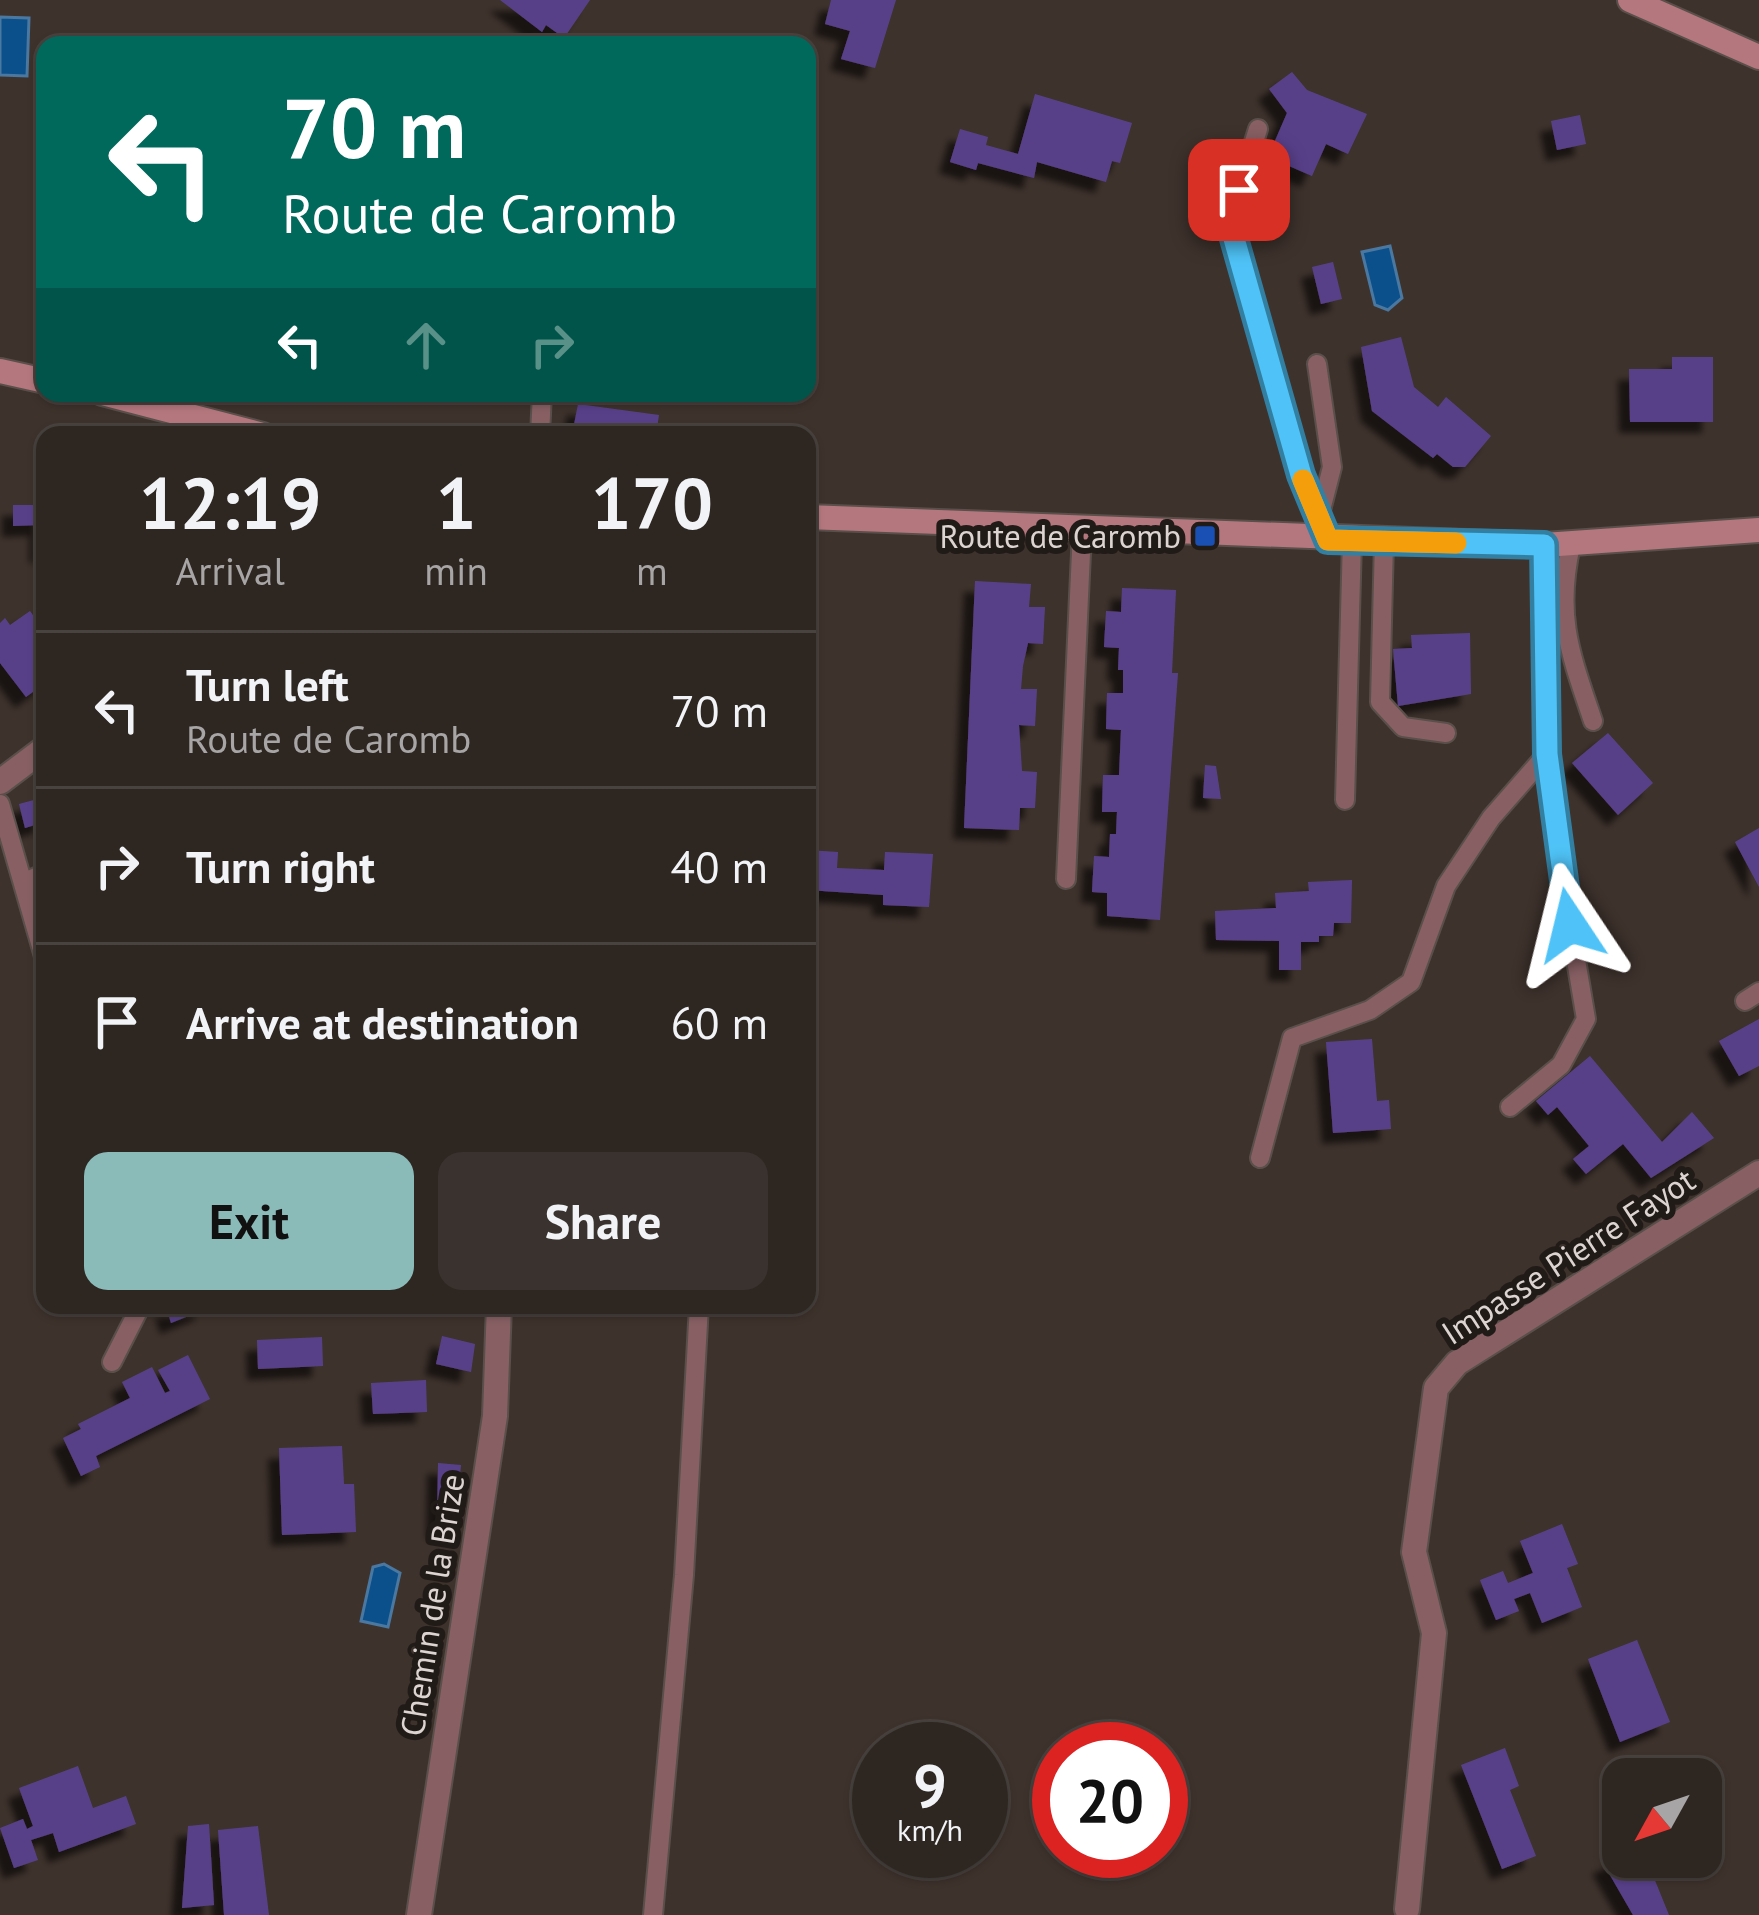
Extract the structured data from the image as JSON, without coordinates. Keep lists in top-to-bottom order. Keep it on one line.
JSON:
{"streets":{"street":["Impasse Pierre Fayot","Chemin de la Brize"]},"places":{"transit":["Route de Caromb"]},"north":"bottom left","page":{"turn":["70 m","Route de Caromb"],"eta":["12:19","Arrival","1","min","170","m"],"list":[{"name":"Turn left","note":"Route de Caromb","value":"70 m"},{"name":"Turn right","value":"40 m"},{"name":"Arrive at destination","value":"60 m"}],"buttons":["Exit","Share"],"speed":"9 km/h","limit":"20"}}
